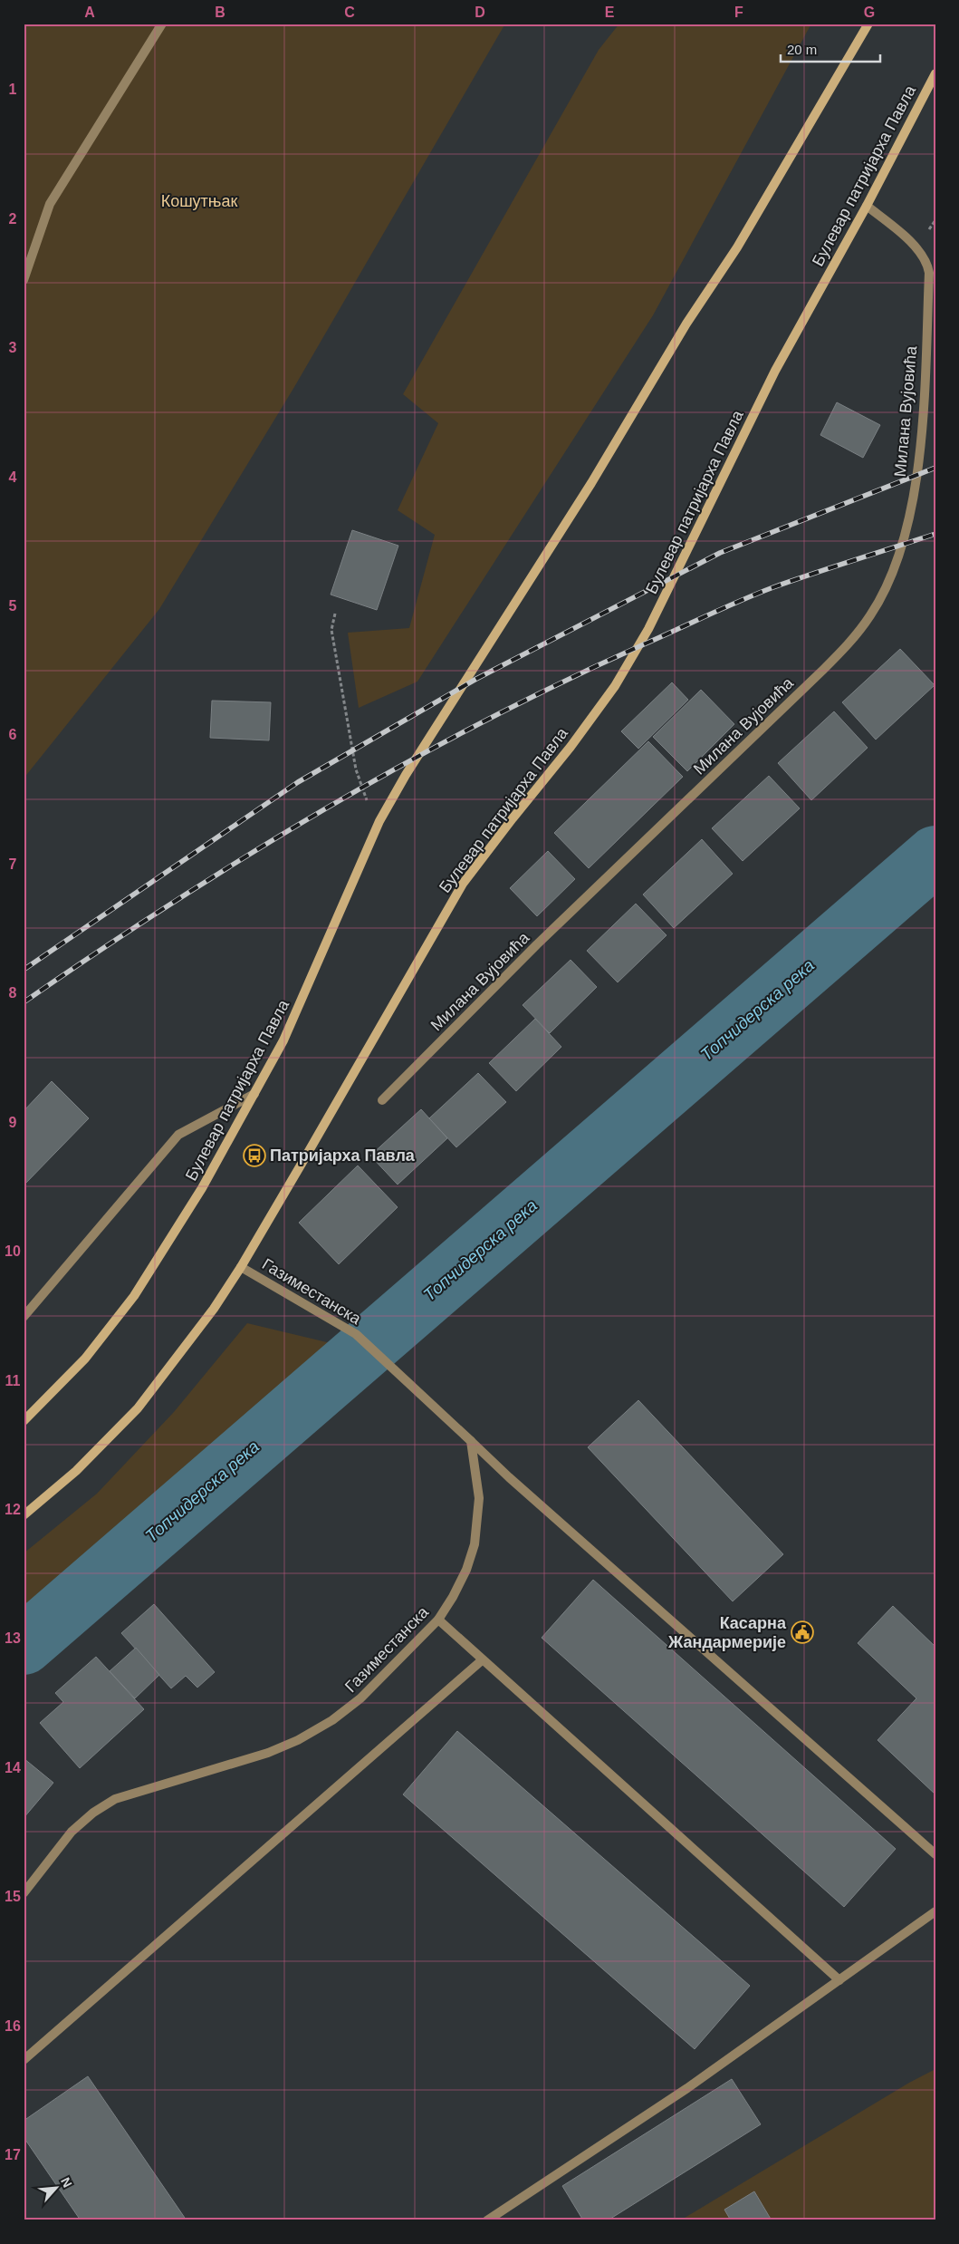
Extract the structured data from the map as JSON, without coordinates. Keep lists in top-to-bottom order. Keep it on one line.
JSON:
{"streets":{"main road":["Булевар патријарха Павла"],"street":["Милана Вујовића","Газиместанска"]},"crossings":[["Булевар патријарха Павла","Милана Вујовића"],["Булевар патријарха Павла","Газиместанска"]],"water":["Топчидерска река"],"parks":["Кошутњак"],"places":{"bus stop":["Патријарха Павла"],"public building":["Касарна Жандармерије"]},"scale_bar":"20 m","north":"top right","grid":{"columns":["A","B","C","D","E","F","G"],"rows":["1","2","3","4","5","6","7","8","9","10","11","12","13","14","15","16","17"]}}
